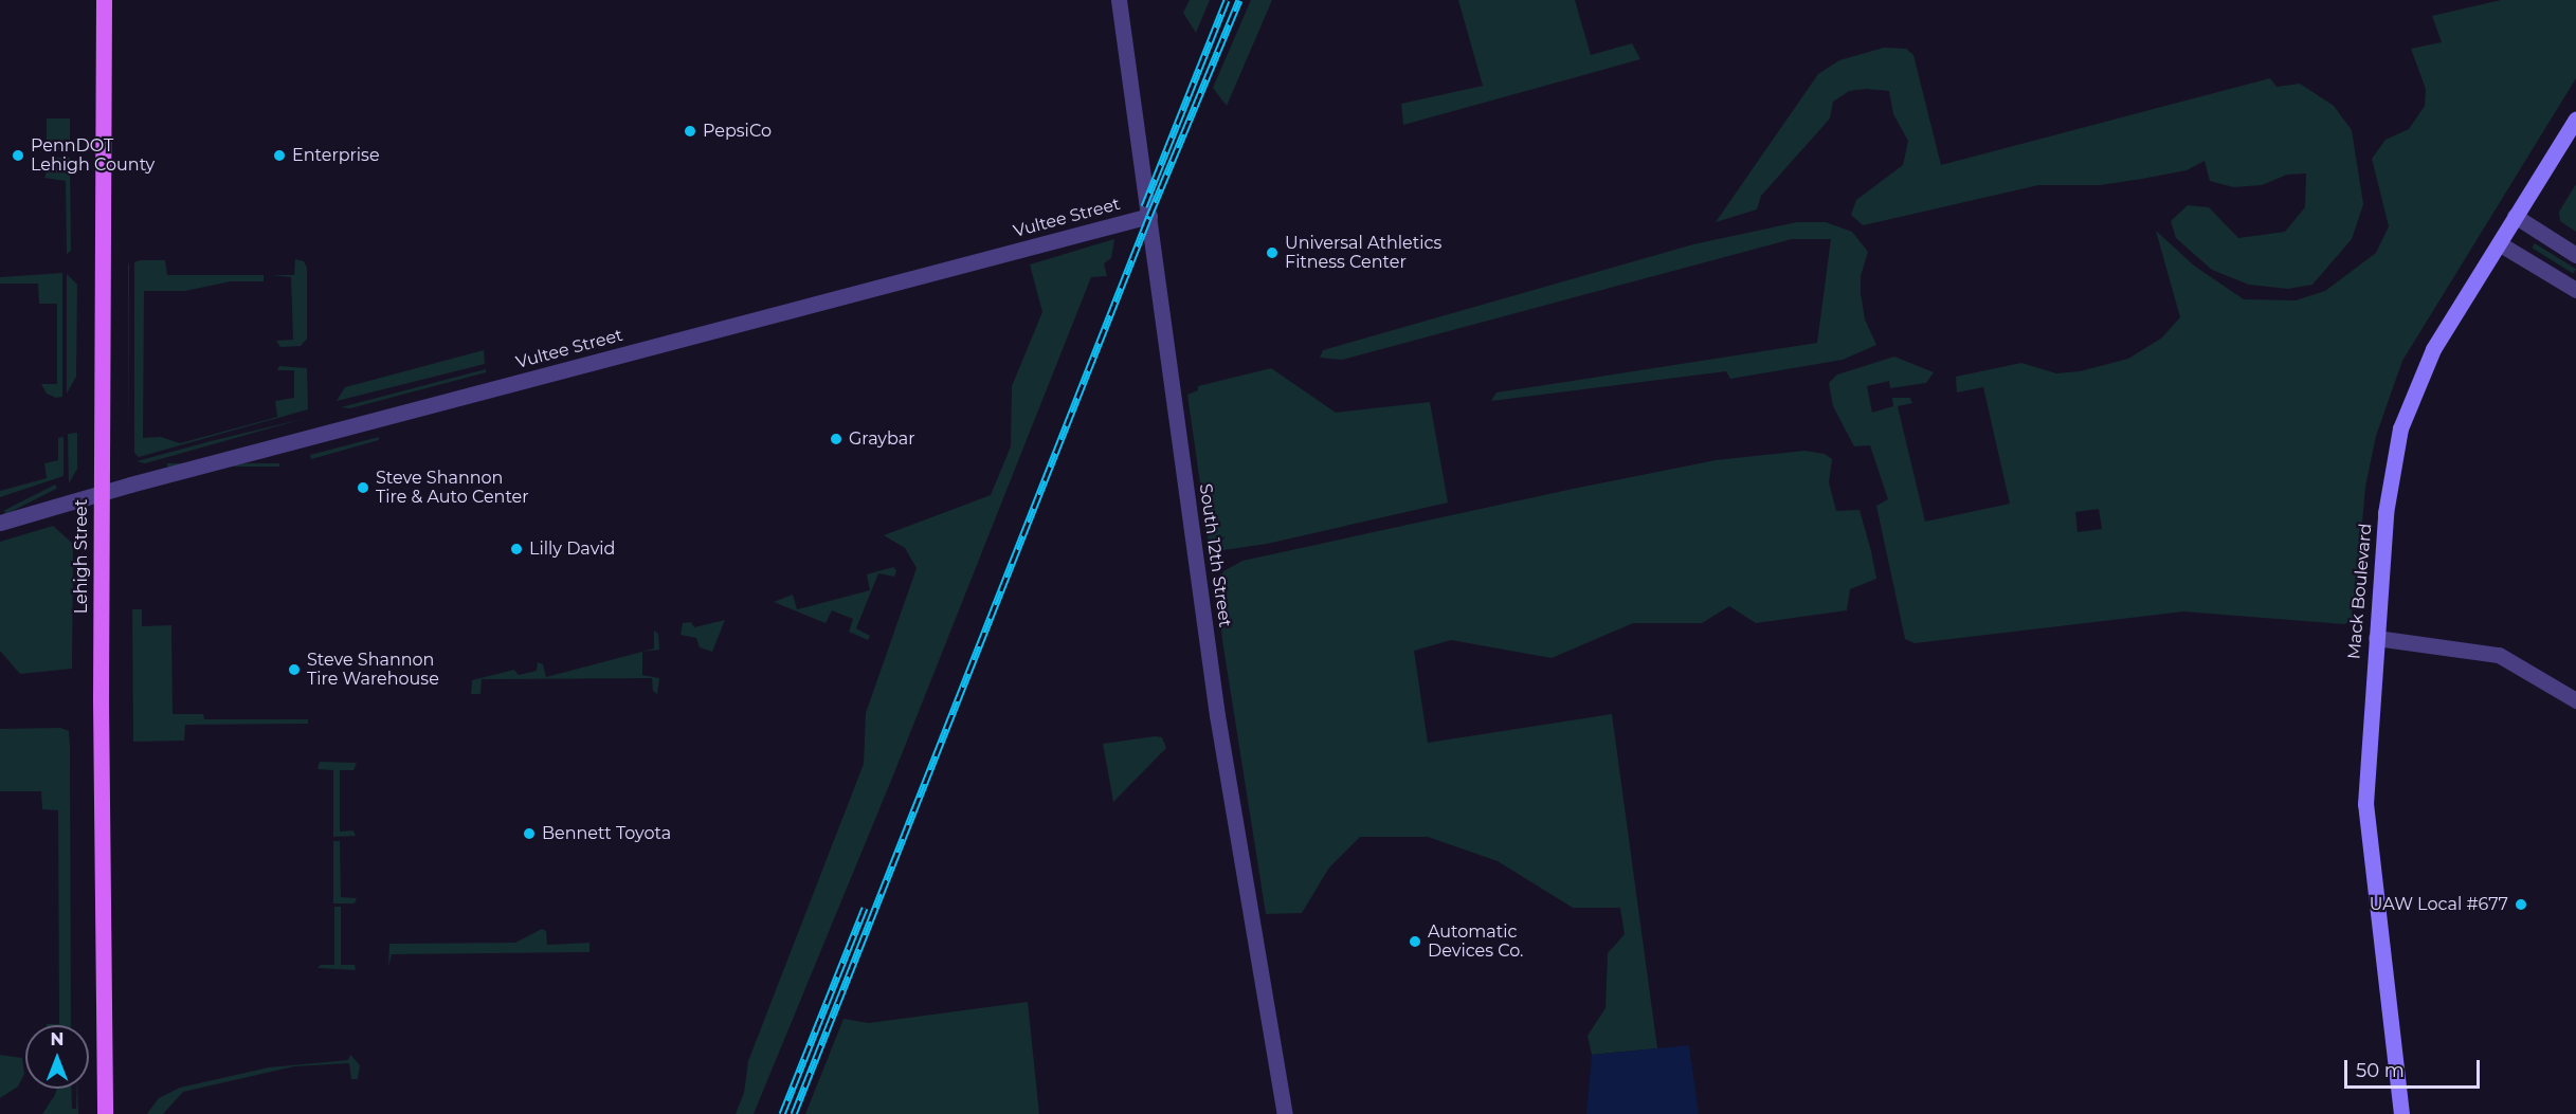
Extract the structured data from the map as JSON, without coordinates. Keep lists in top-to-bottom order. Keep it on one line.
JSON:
{"streets":{"main road":["Lehigh Street","Mack Boulevard"],"street":["Vultee Street","South 12th Street"]},"crossings":[["Vultee Street","South 12th Street"],["Vultee Street","Lehigh Street"]],"places":["PepsiCo","PennDOT Lehigh County","Enterprise","Universal Athletics Fitness Center","Graybar","Steve Shannon Tire & Auto Center","Lilly David","Steve Shannon Tire Warehouse","Bennett Toyota","UAW Local #677","Automatic Devices Co."],"scale_bar":"50 m","north":"top"}
